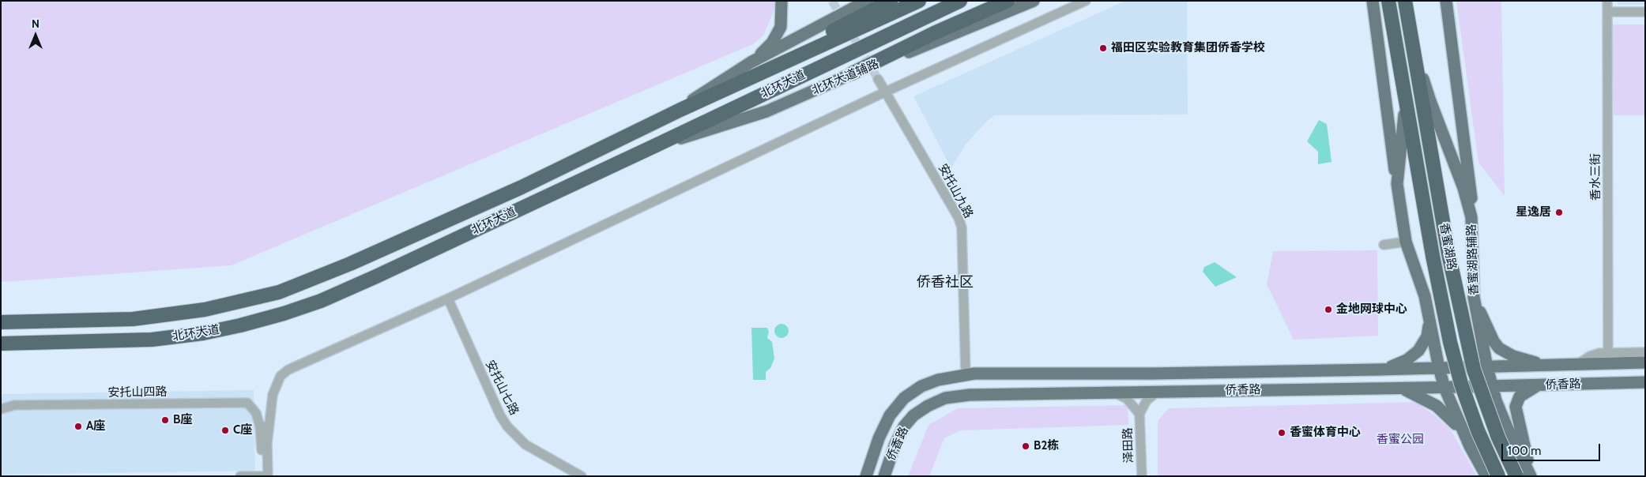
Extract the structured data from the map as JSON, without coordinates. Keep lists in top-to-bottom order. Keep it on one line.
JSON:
{"streets":{"highway":["北环大道","香蜜湖路"],"main road":["北环大道辅路","香蜜湖路辅路","侨香路"],"street":["香水三街","安托山九路","安托山七路","安托山四路","泽田路"]},"crossings":[["北环大道辅路","北环大道"],["香水三街","侨香路"],["安托山九路","侨香路"],["香蜜湖路","香蜜湖路辅路"],["香蜜湖路辅路","侨香路"],["侨香路","泽田路"]],"districts":["侨香社区"],"parks":["香蜜公园"],"places":["福田区实验教育集团侨香学校","星逸居","金地网球中心","B座","A座","C座","香蜜体育中心","B2栋"],"scale_bar":"100 m","north":"top"}
